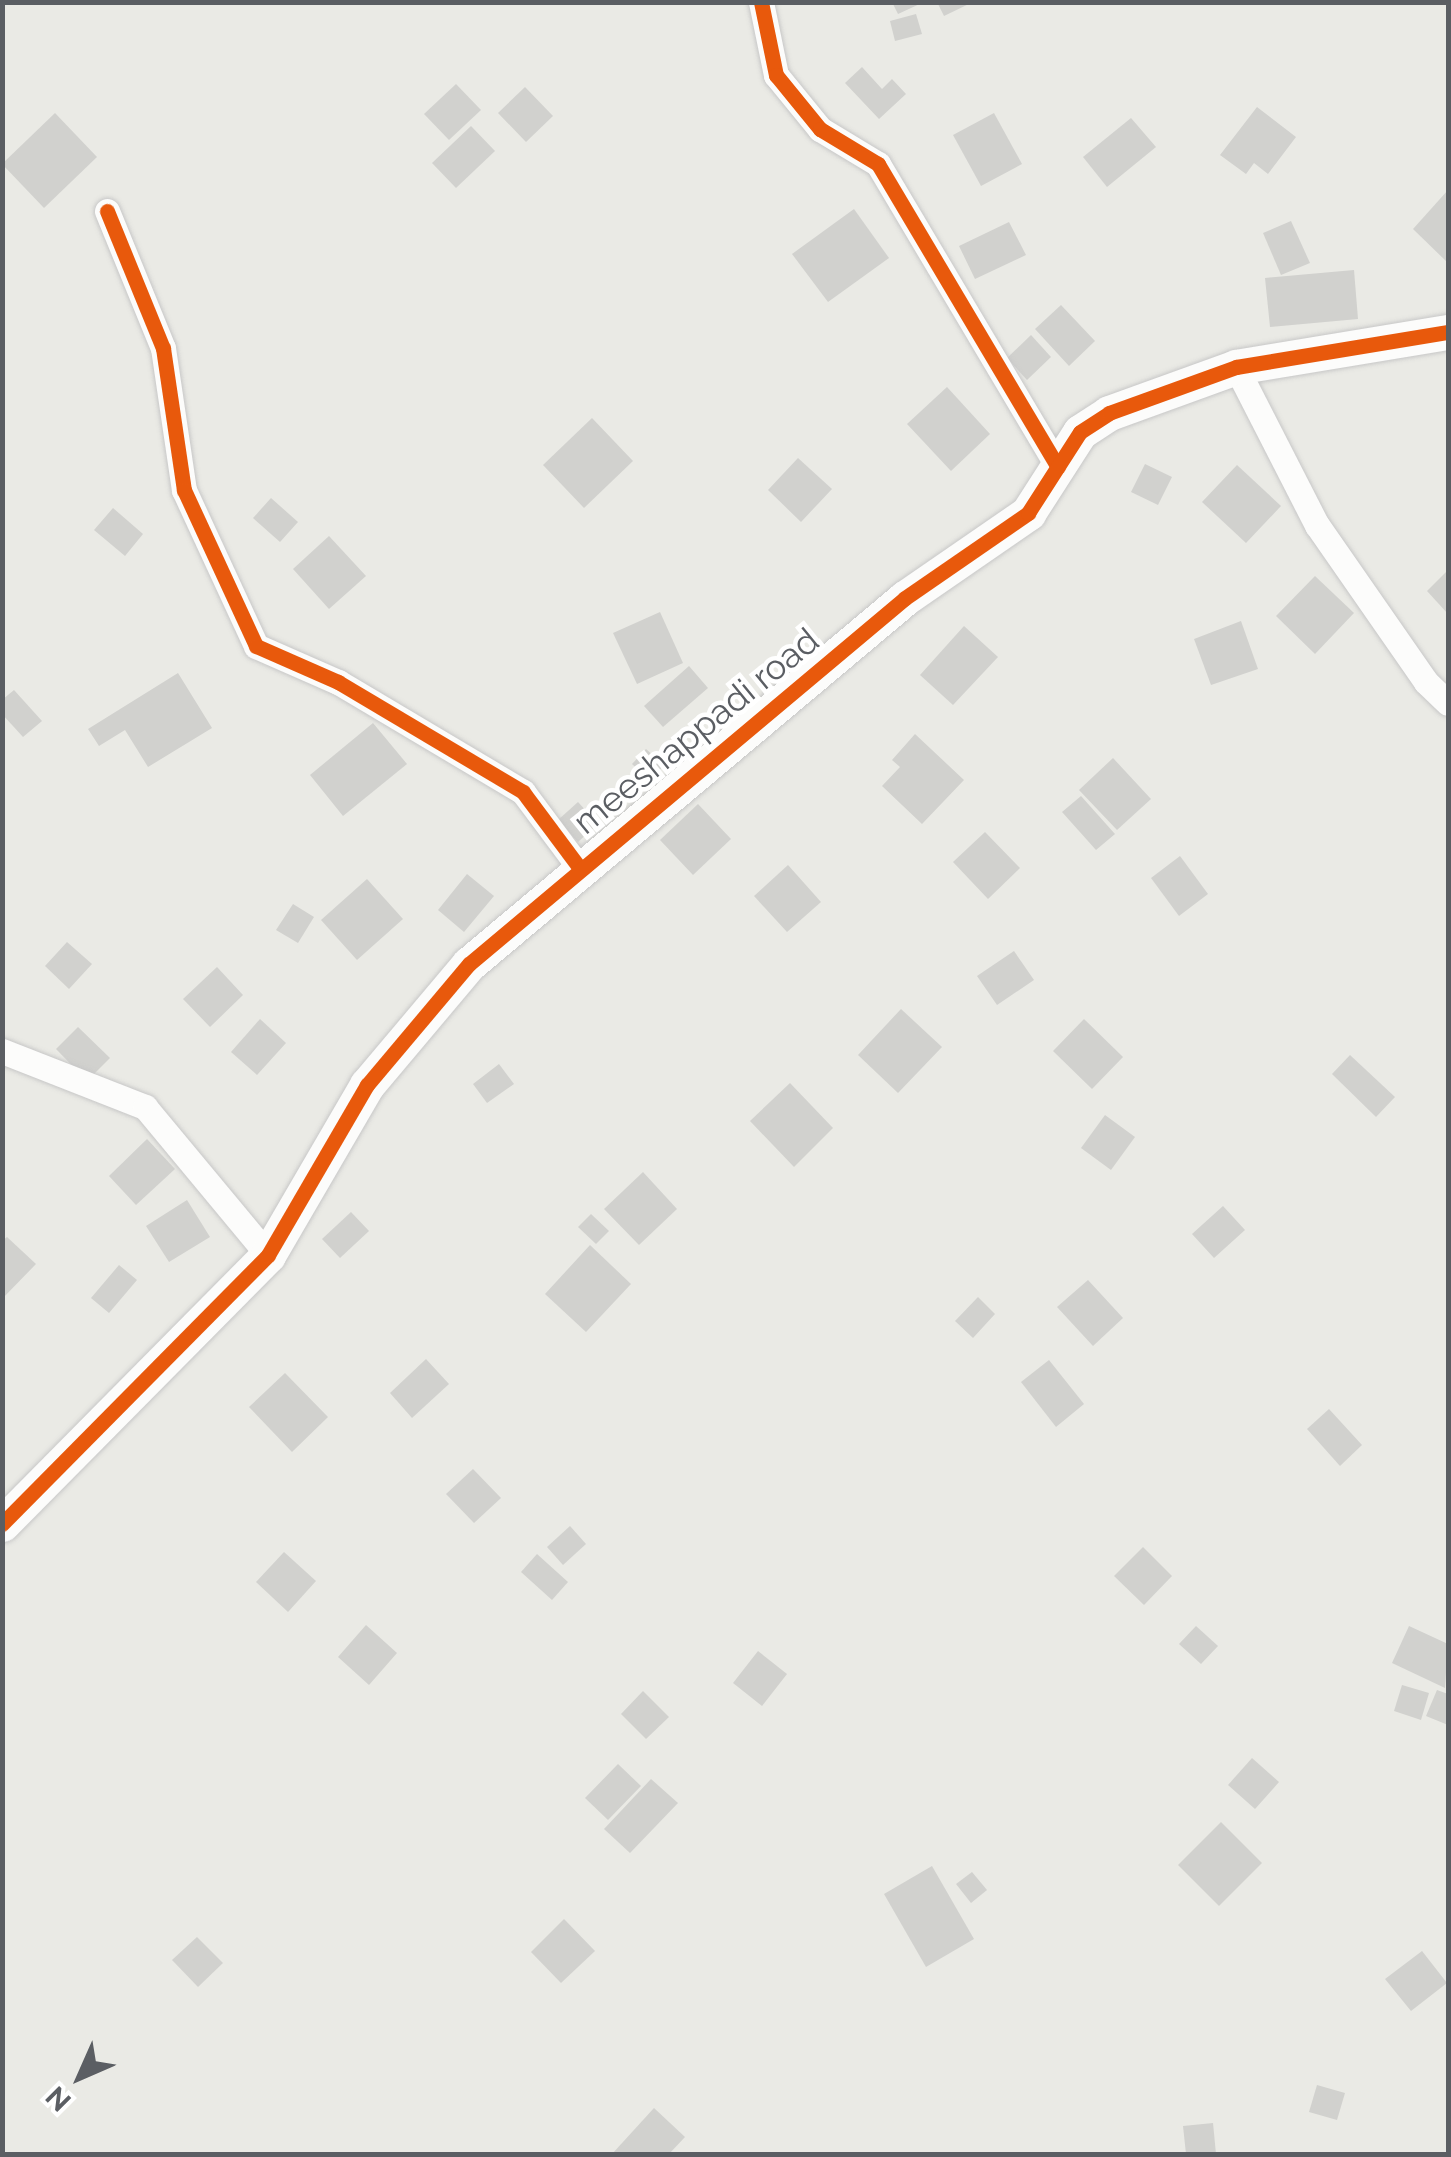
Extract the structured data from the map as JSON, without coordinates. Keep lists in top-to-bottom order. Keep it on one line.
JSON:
{"streets":{"street":["meeshappadi road"]},"north":"bottom left"}
